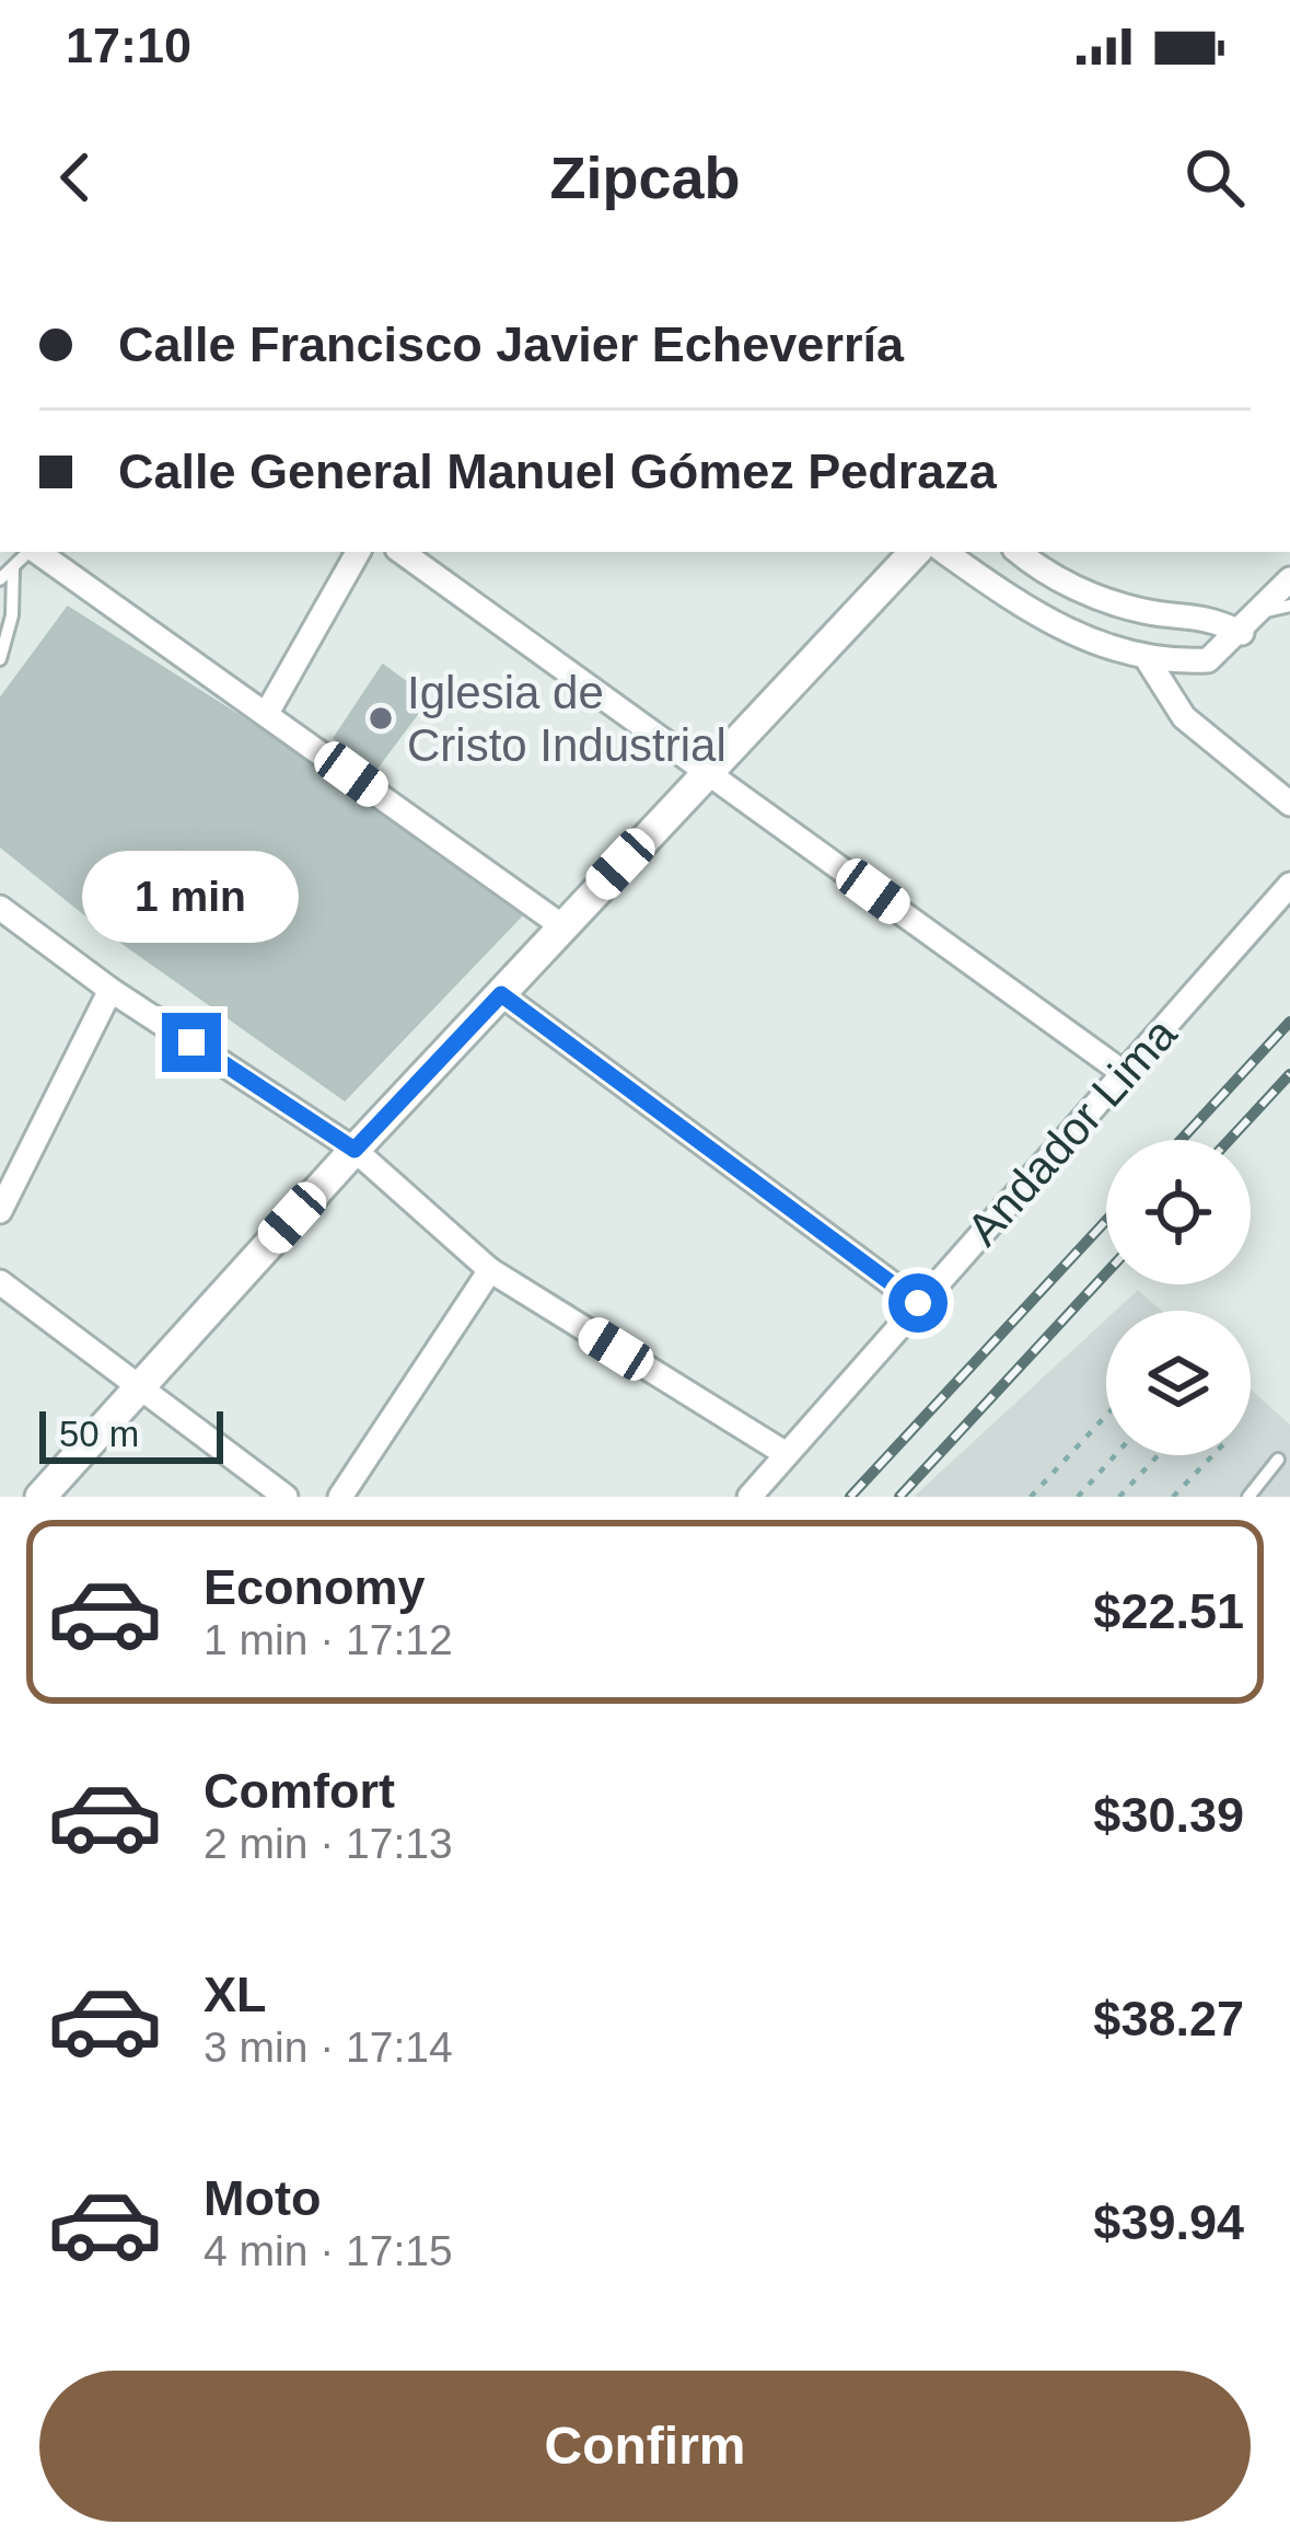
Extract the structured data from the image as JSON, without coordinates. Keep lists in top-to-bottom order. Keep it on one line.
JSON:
{"streets":{"street":["Andador Lima"]},"places":["Iglesia de Cristo Industrial"],"scale_bar":"50 m","page":{"status":"17:10","header":"Zipcab","banner":["Calle Francisco Javier Echeverría","Calle General Manuel Gómez Pedraza"],"bubble":"1 min","scale":"50 m","list":[{"name":"Economy","note":"1 min · 17:12","value":"$22.51"},{"name":"Comfort","note":"2 min · 17:13","value":"$30.39"},{"name":"XL","note":"3 min · 17:14","value":"$38.27"},{"name":"Moto","note":"4 min · 17:15","value":"$39.94"}],"buttons":"Confirm"}}
